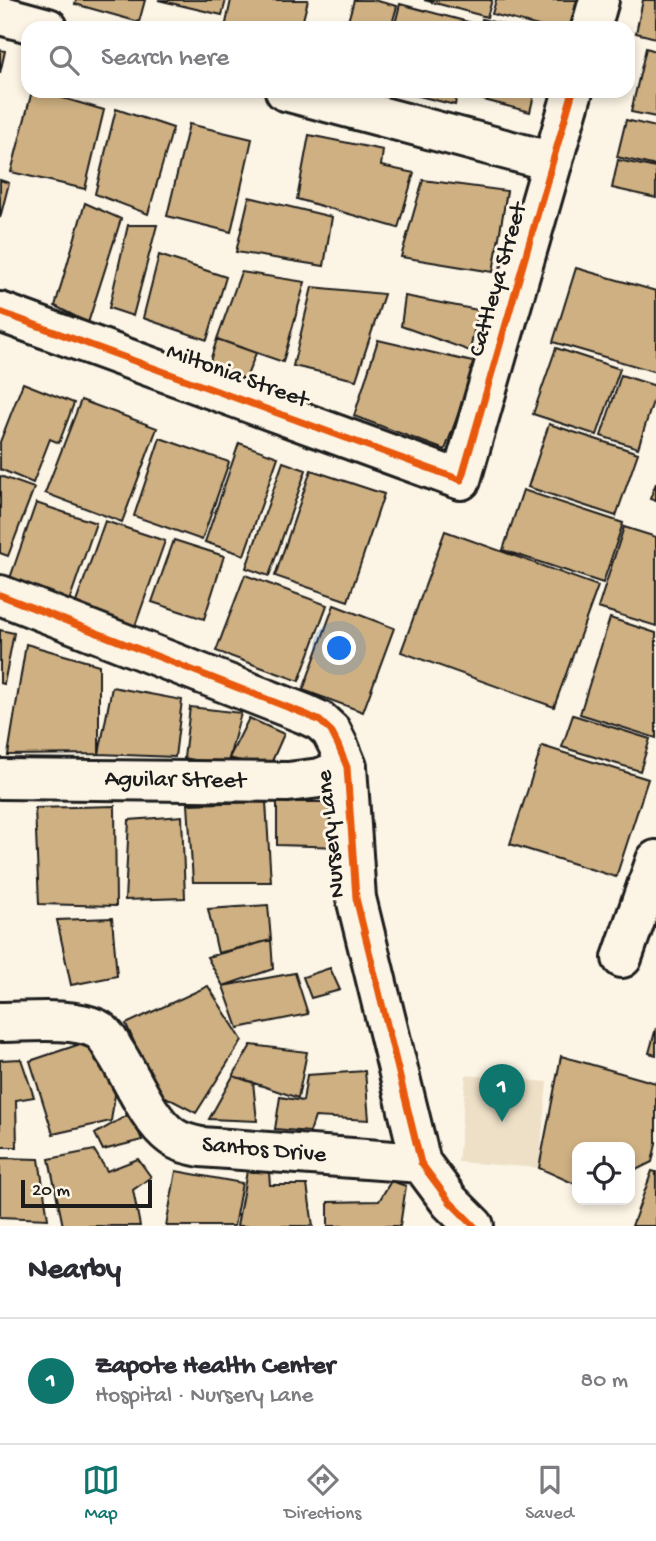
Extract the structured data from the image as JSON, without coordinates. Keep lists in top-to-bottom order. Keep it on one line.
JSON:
{"streets":{"street":["Cattleya Street","Miltonia Street","Aguilar Street","Nursery Lane","Santos Drive"]},"crossings":[["Cattleya Street","Miltonia Street"],["Aguilar Street","Nursery Lane"],["Nursery Lane","Santos Drive"]],"scale_bar":"20 m","page":{"search":"Search here","pins":"1","scale":"20 m","heading":"Nearby","list":[{"mark":"1","name":"Zapote Health Center","note":"Hospital · Nursery Lane","value":"80 m"}],"nav":["Map","Directions","Saved"]}}
